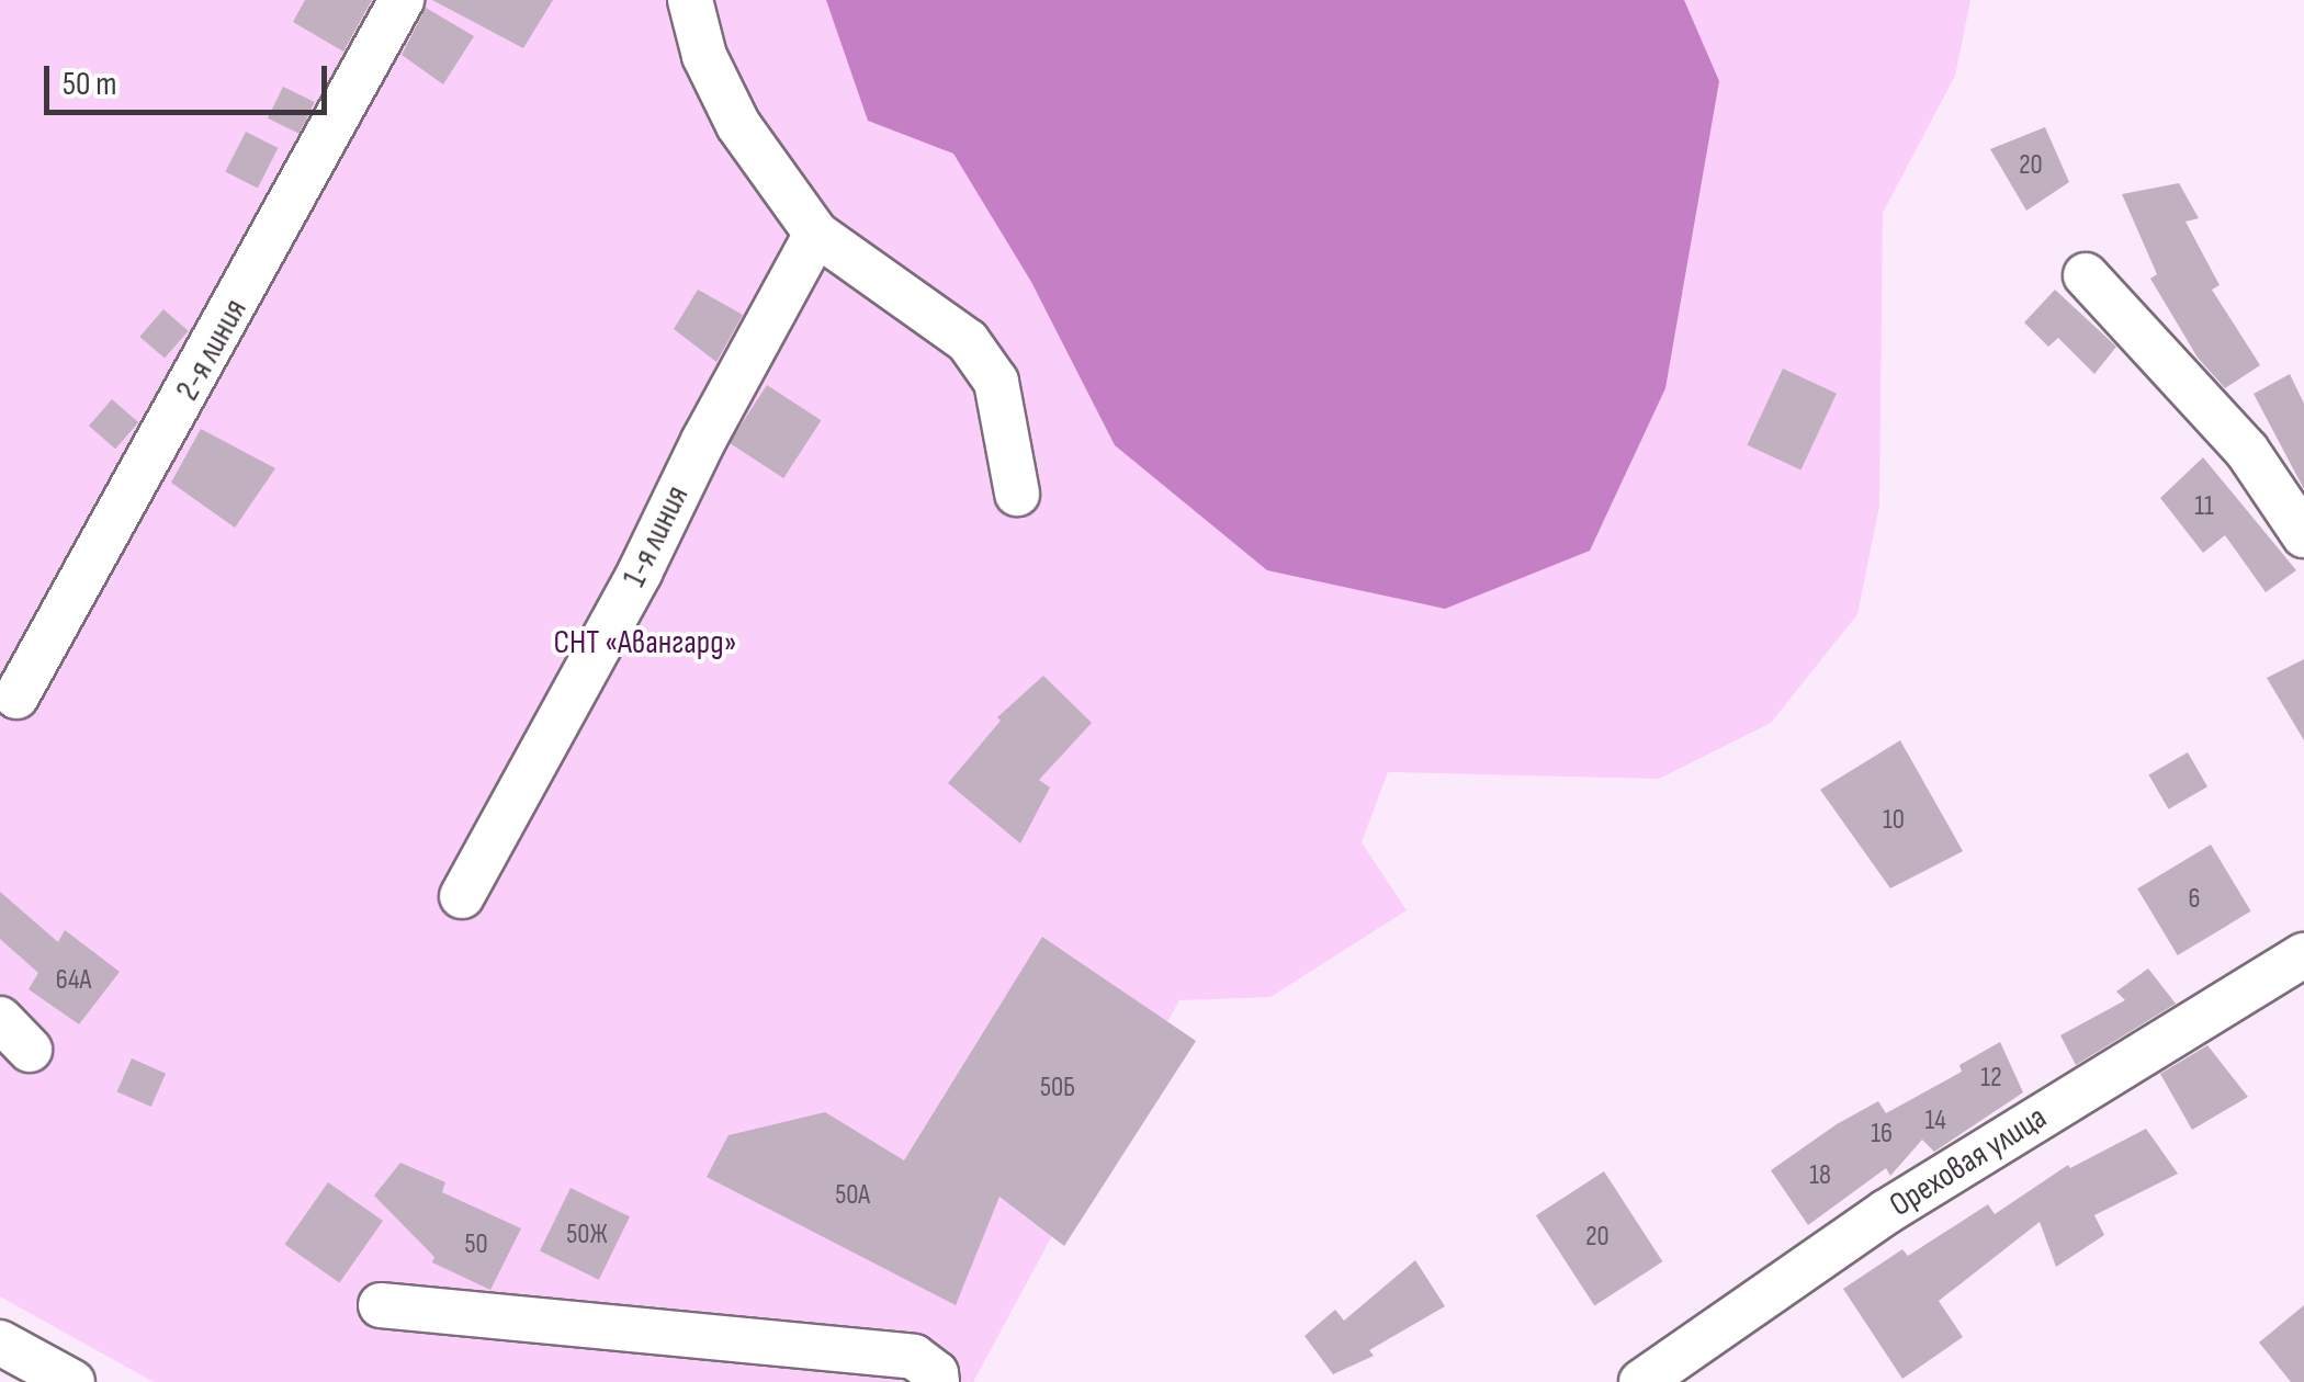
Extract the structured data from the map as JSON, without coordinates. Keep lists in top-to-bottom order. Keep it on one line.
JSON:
{"streets":{"street":["2-я линия","1-я линия","Ореховая улица"]},"parks":["СНТ «Авангард»"],"house_numbers":["20","11","10","6","64А","12","50Б","14","16","18","50А","50Ж","20","50"],"scale_bar":"50 m"}
